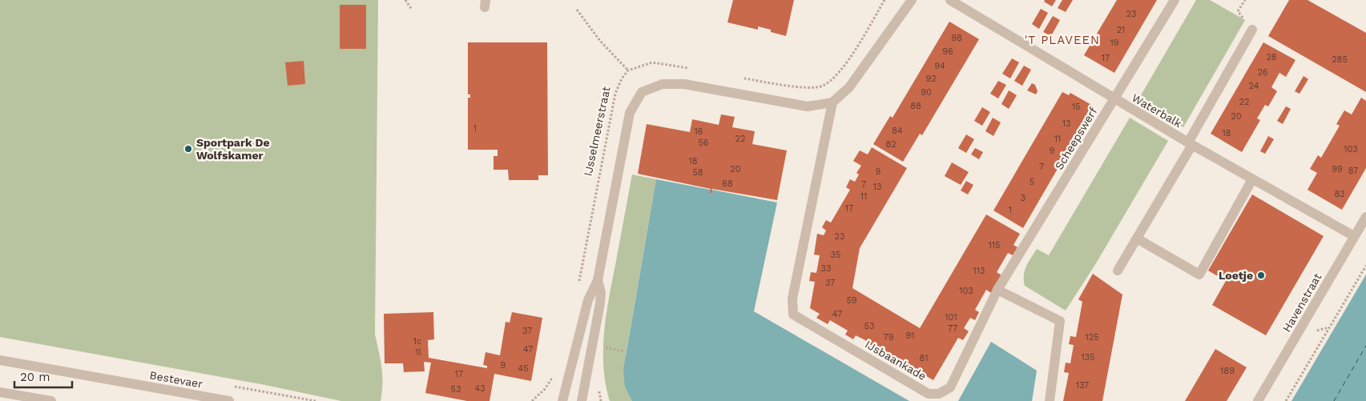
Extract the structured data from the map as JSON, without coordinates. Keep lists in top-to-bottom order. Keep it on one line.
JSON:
{"streets":{"street":["Waterbalk","Scheepswerf","Havenstraat","IJsbaankade","Bestevaer"],"path":["IJsselmeerstraat"]},"crossings":[["Waterbalk","Scheepswerf"],["Waterbalk","Havenstraat"],["Scheepswerf","IJsbaankade"]],"districts":["'T PLAVEEN"],"places":["Sportpark De Wolfskamer","Loetje"],"house_numbers":["23","21","98","19","96","28","17","285","94","26","92","24","90","22","88","15","20","13","1","84","16","18","22","11","56","82","103","9","18","7","20","99","87","9","58","5","68","7","13","83","11","3","17","1","23","115","35","33","113","37","103","59","47","101","53","77","37","91","79","125","1c","47","1l","135","81","9","45","189","17","137","43","53"],"scale_bar":"20 m"}
